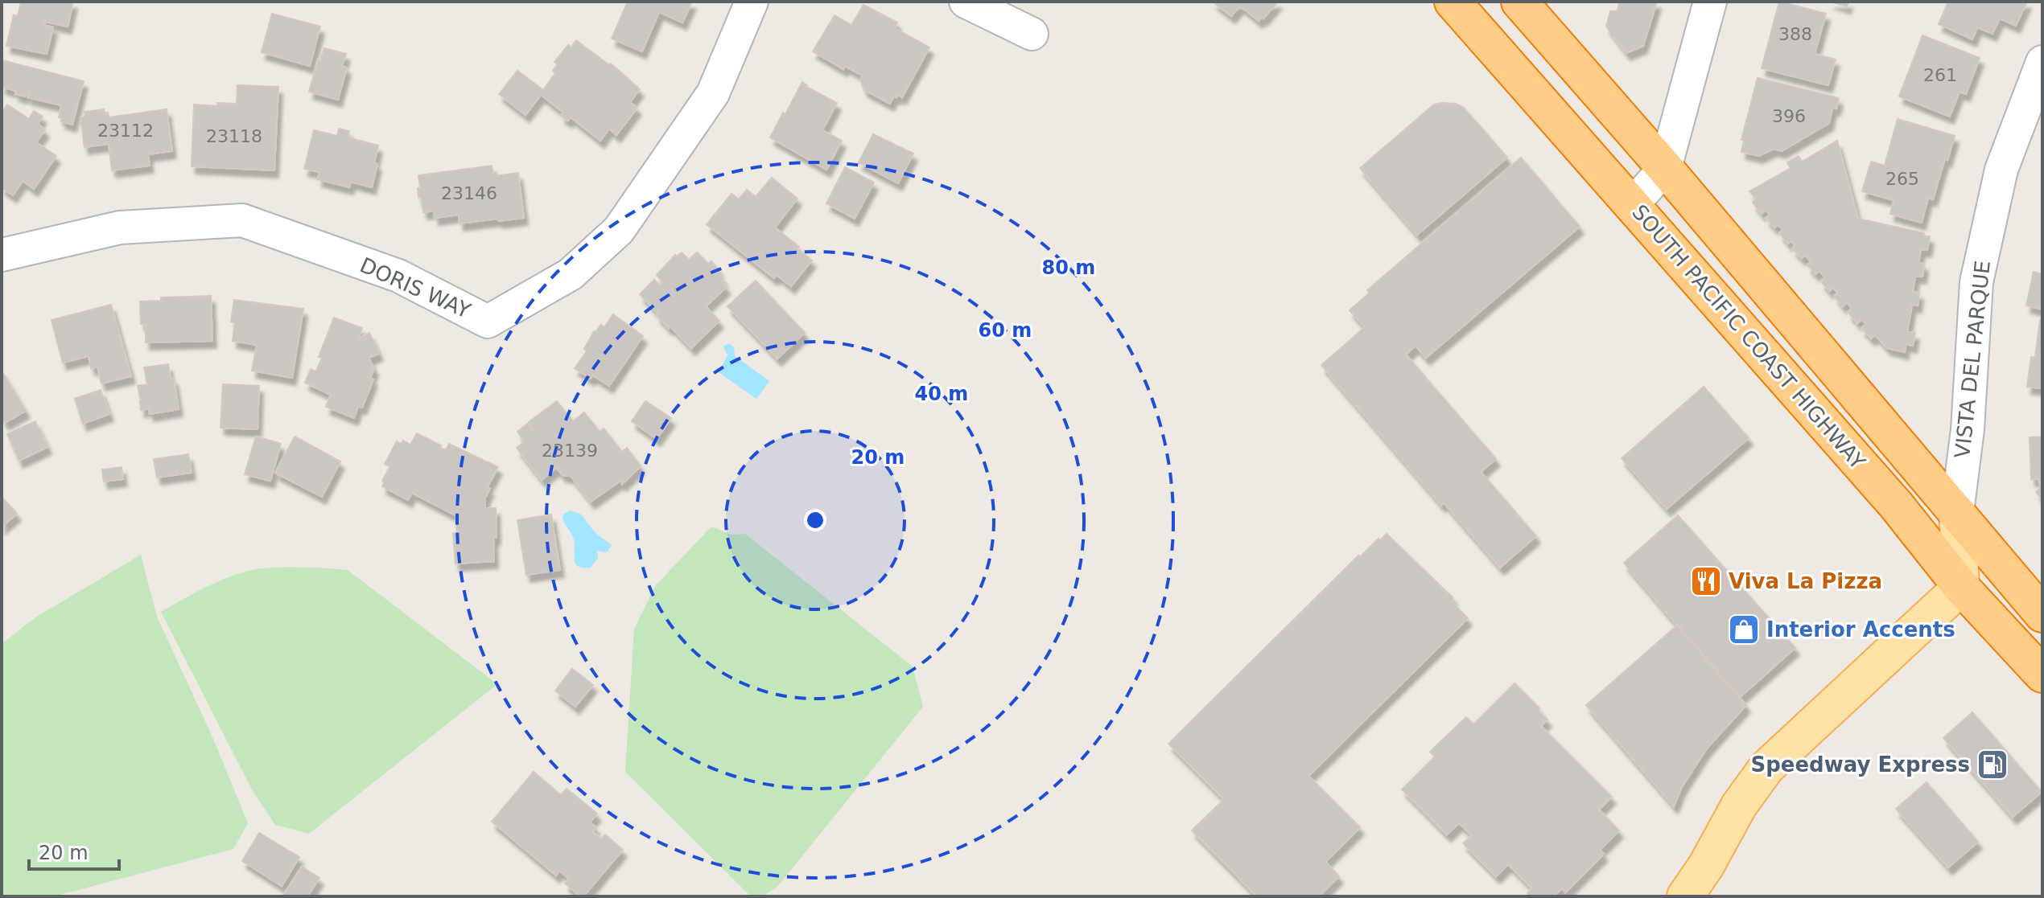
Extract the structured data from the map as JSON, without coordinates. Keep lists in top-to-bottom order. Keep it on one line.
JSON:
{"streets":{"highway":["SOUTH PACIFIC COAST HIGHWAY"],"street":["DORIS WAY","VISTA DEL PARQUE"]},"crossings":[["SOUTH PACIFIC COAST HIGHWAY","VISTA DEL PARQUE"]],"places":{"restaurant":["Viva La Pizza"],"shop":["Interior Accents"],"fuel station":["Speedway Express"]},"house_numbers":["388","261","396","23112","23118","265","23146","23139"],"scale_bar":"20 m","rings":["80 m","60 m","40 m","20 m"]}
